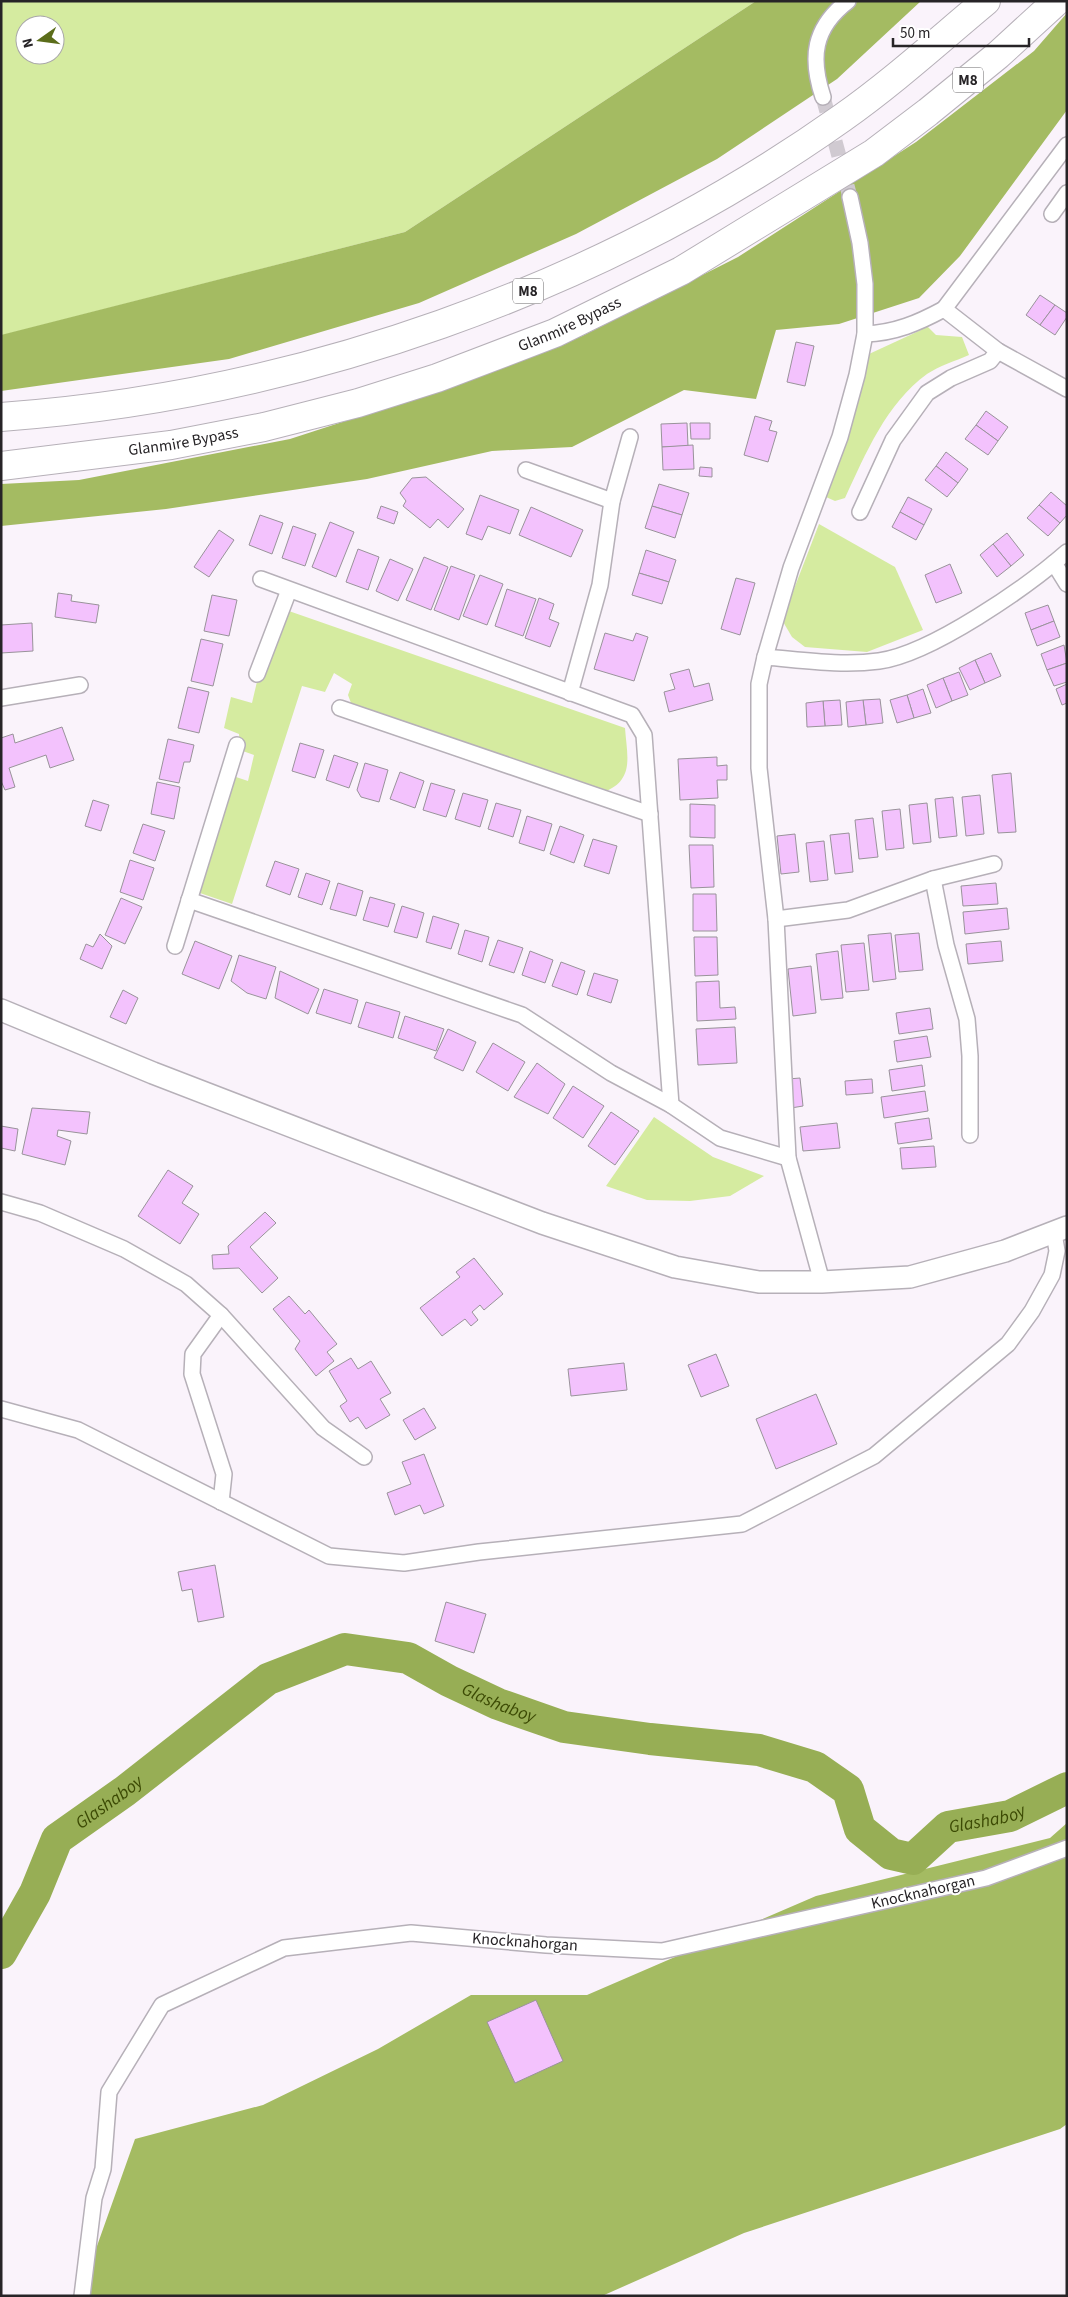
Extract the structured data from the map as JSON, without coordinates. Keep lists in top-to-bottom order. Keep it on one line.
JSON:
{"streets":{"highway":["M8","Glanmire Bypass"],"street":["Knocknahorgan"]},"water":["Glashaboy"],"scale_bar":"50 m","north":"left"}
